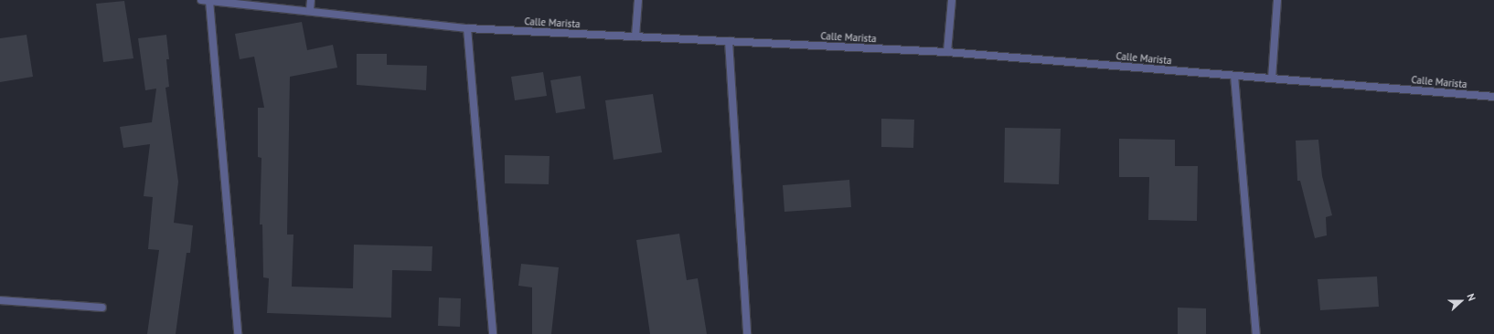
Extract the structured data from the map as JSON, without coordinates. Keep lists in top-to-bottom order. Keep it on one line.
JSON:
{"streets":{"street":["Calle Marista"]},"north":"right"}
